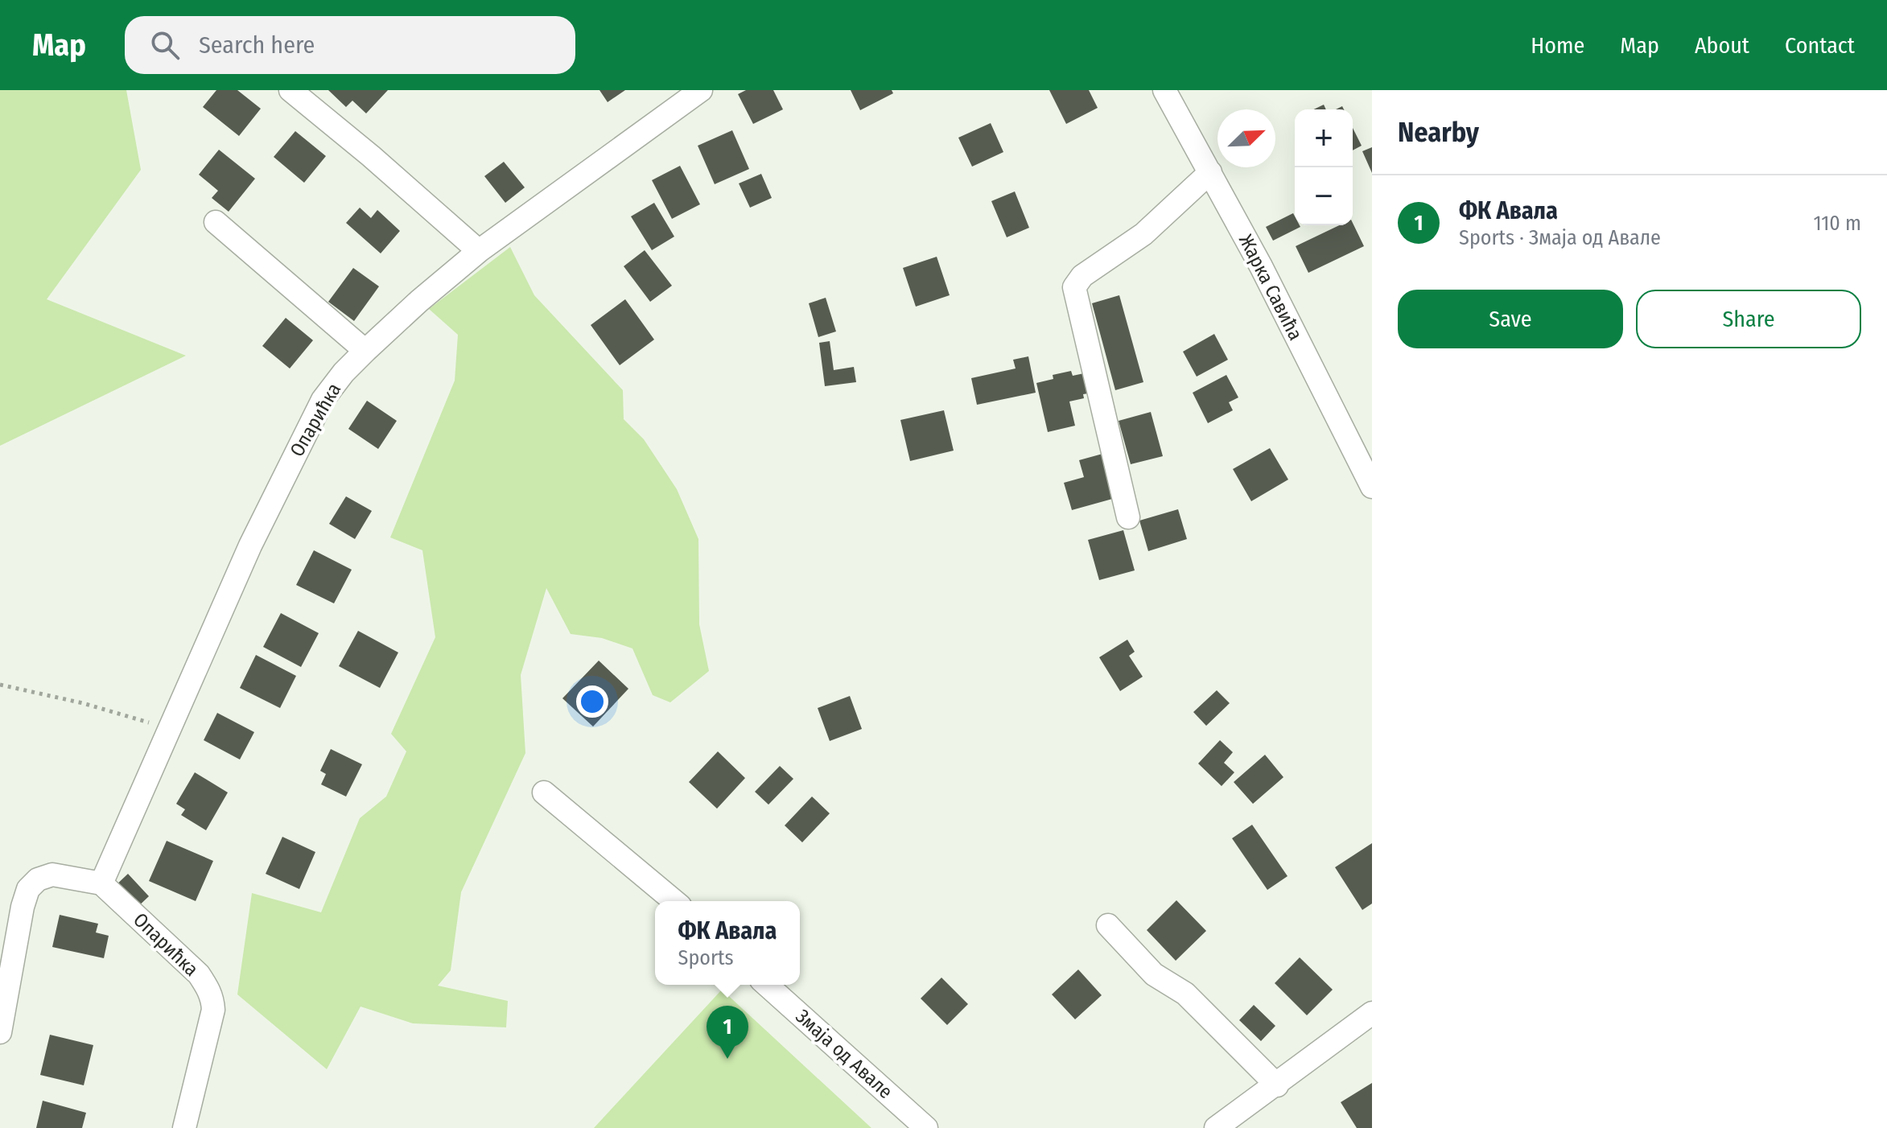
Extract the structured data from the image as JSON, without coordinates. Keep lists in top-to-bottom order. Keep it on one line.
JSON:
{"streets":{"street":["Жарка Савића","Опарићка","Змаја од Авале"]},"north":"top right","page":{"header":"Map","search":"Search here","nav":["Home","Map","About","Contact"],"heading":"Nearby","map_buttons":["+","−"],"list":[{"mark":"1","name":"ФК Авала","note":"Sports · Змаја од Авале","value":"110 m"}],"buttons":["Save","Share"],"popup":["ФК Авала","Sports"],"pins":"1"}}
